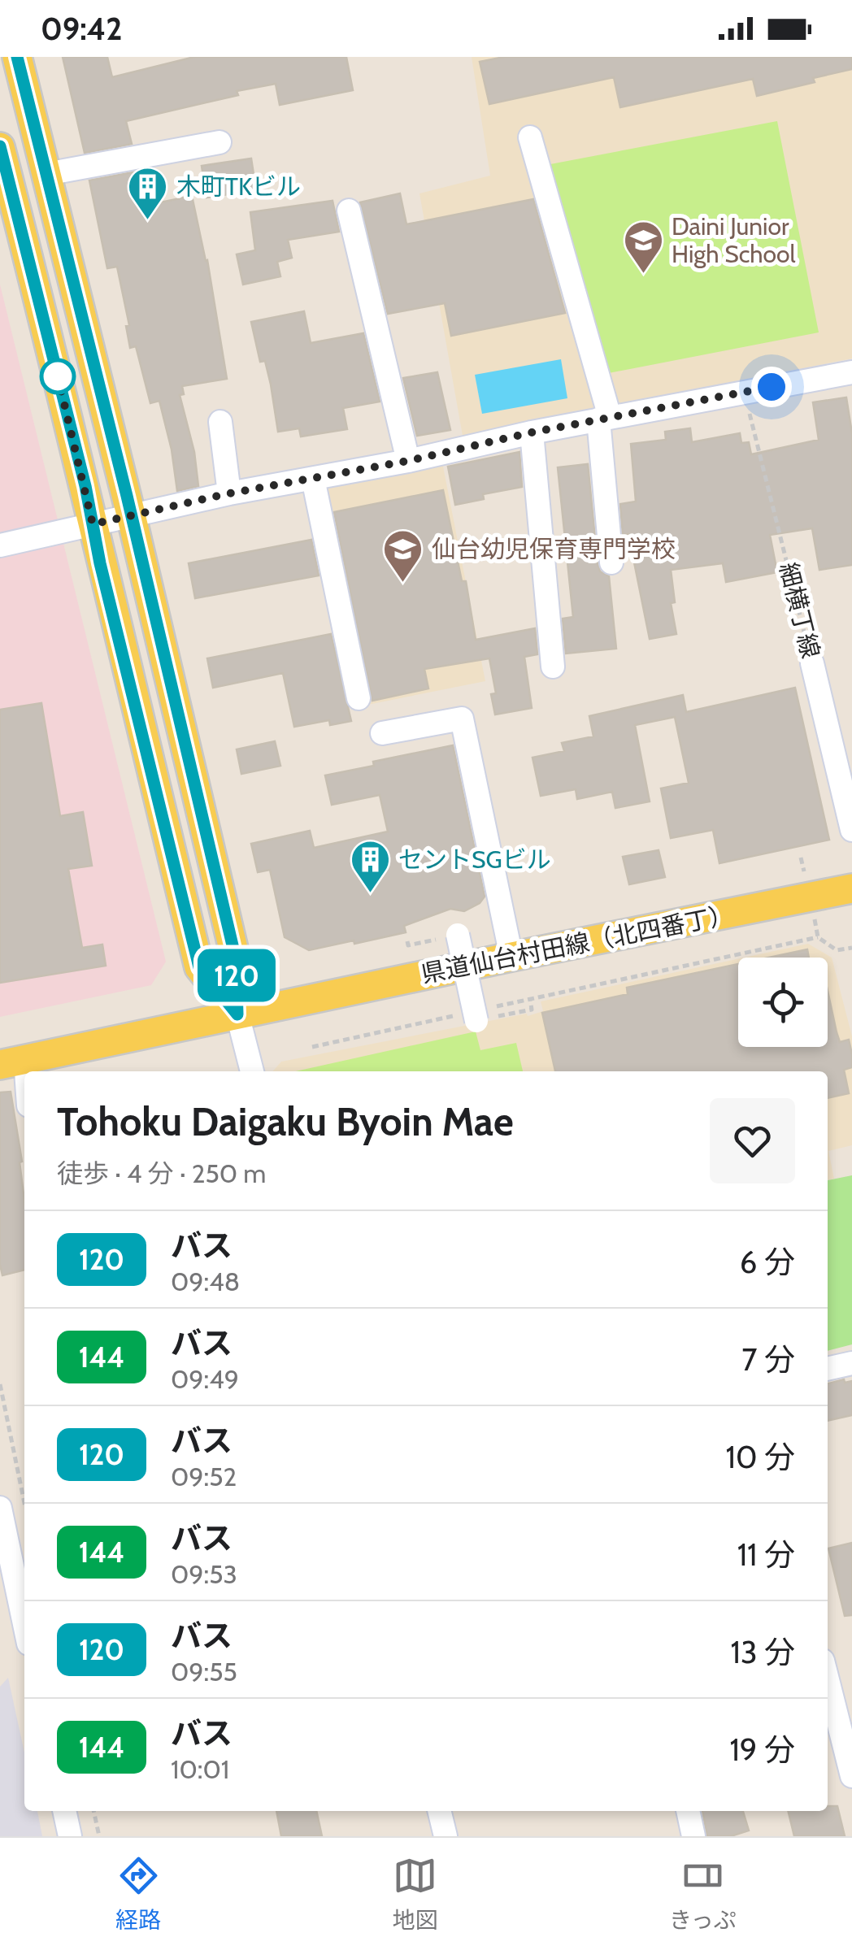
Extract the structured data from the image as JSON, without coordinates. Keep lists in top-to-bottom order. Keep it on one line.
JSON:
{"streets":{"main road":["県道仙台村田線（北四番丁）"],"street":["細横丁線"]},"places":{"building":["木町TKビル","セントSGビル"],"school or university":["Daini Junior High School","仙台幼児保育専門学校"]},"lines":["bus line 120"],"page":{"status":"09:42","on_map":"120","heading":["Tohoku Daigaku Byoin Mae","徒歩 · 4 分 · 250 m"],"list":[{"mark":"120","name":"バス","note":"09:48","value":"6 分"},{"mark":"144","name":"バス","note":"09:49","value":"7 分"},{"mark":"120","name":"バス","note":"09:52","value":"10 分"},{"mark":"144","name":"バス","note":"09:53","value":"11 分"},{"mark":"120","name":"バス","note":"09:55","value":"13 分"},{"mark":"144","name":"バス","note":"10:01","value":"19 分"}],"tabs":["経路","地図","きっぷ"]}}
